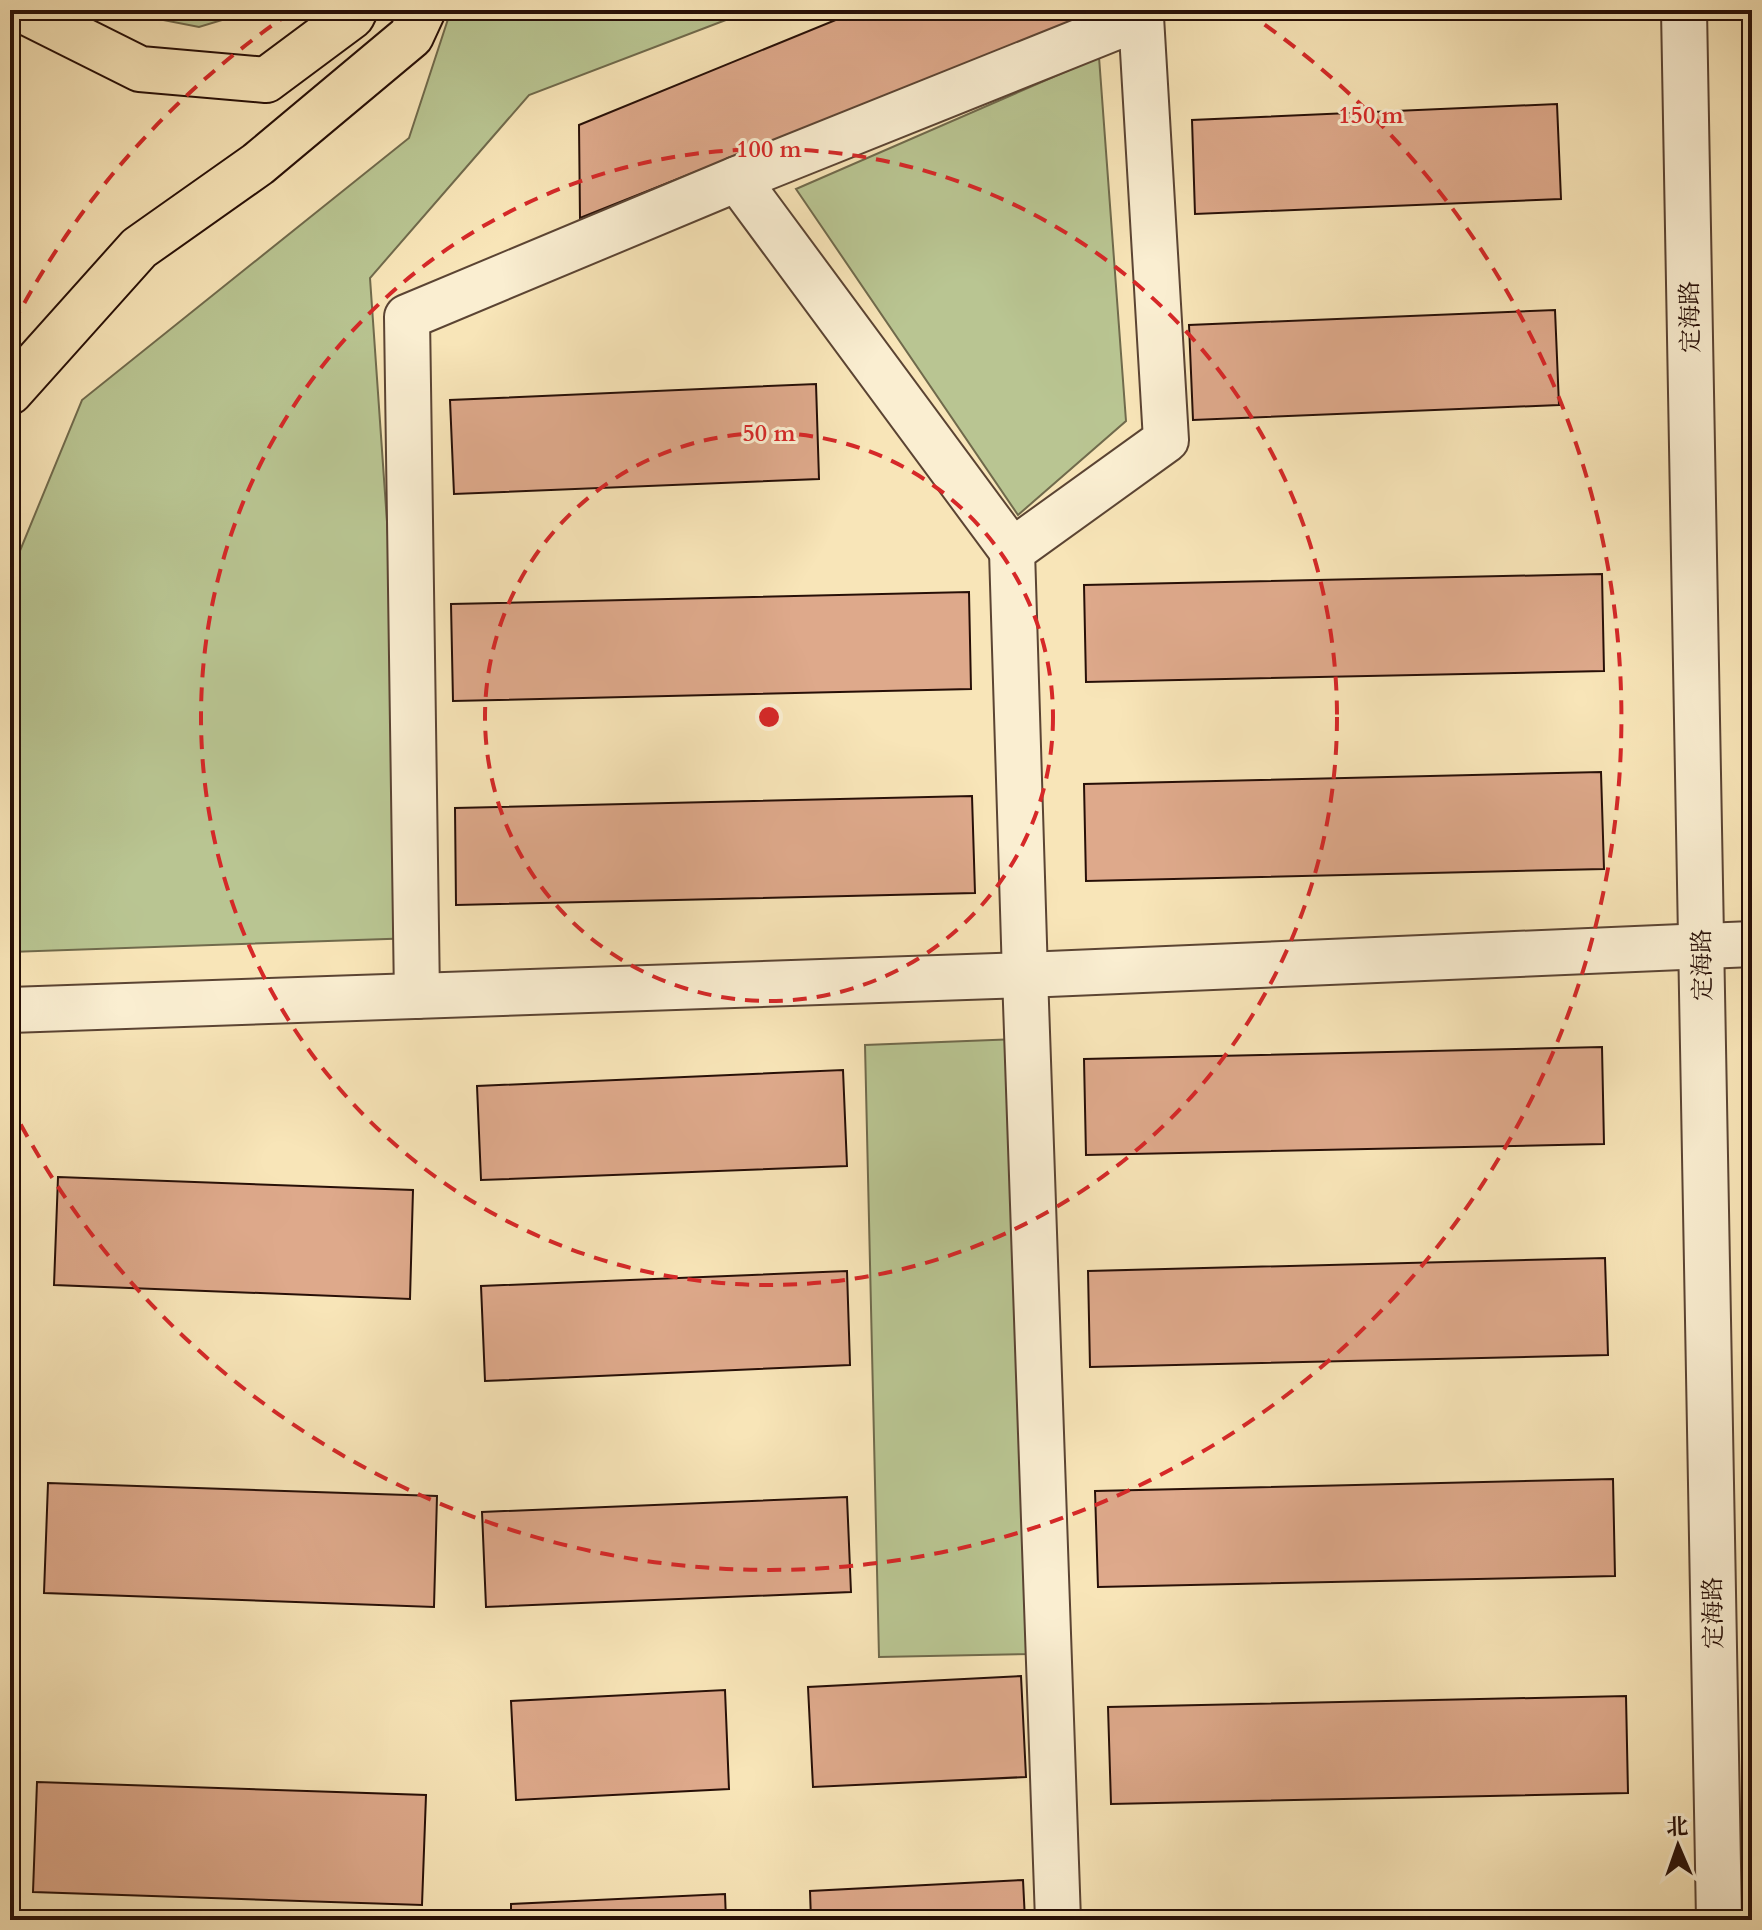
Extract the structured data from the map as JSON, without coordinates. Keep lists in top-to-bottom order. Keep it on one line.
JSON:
{"streets":{"street":["定海路"]},"north":"top","rings":["150 m","100 m","50 m"]}
